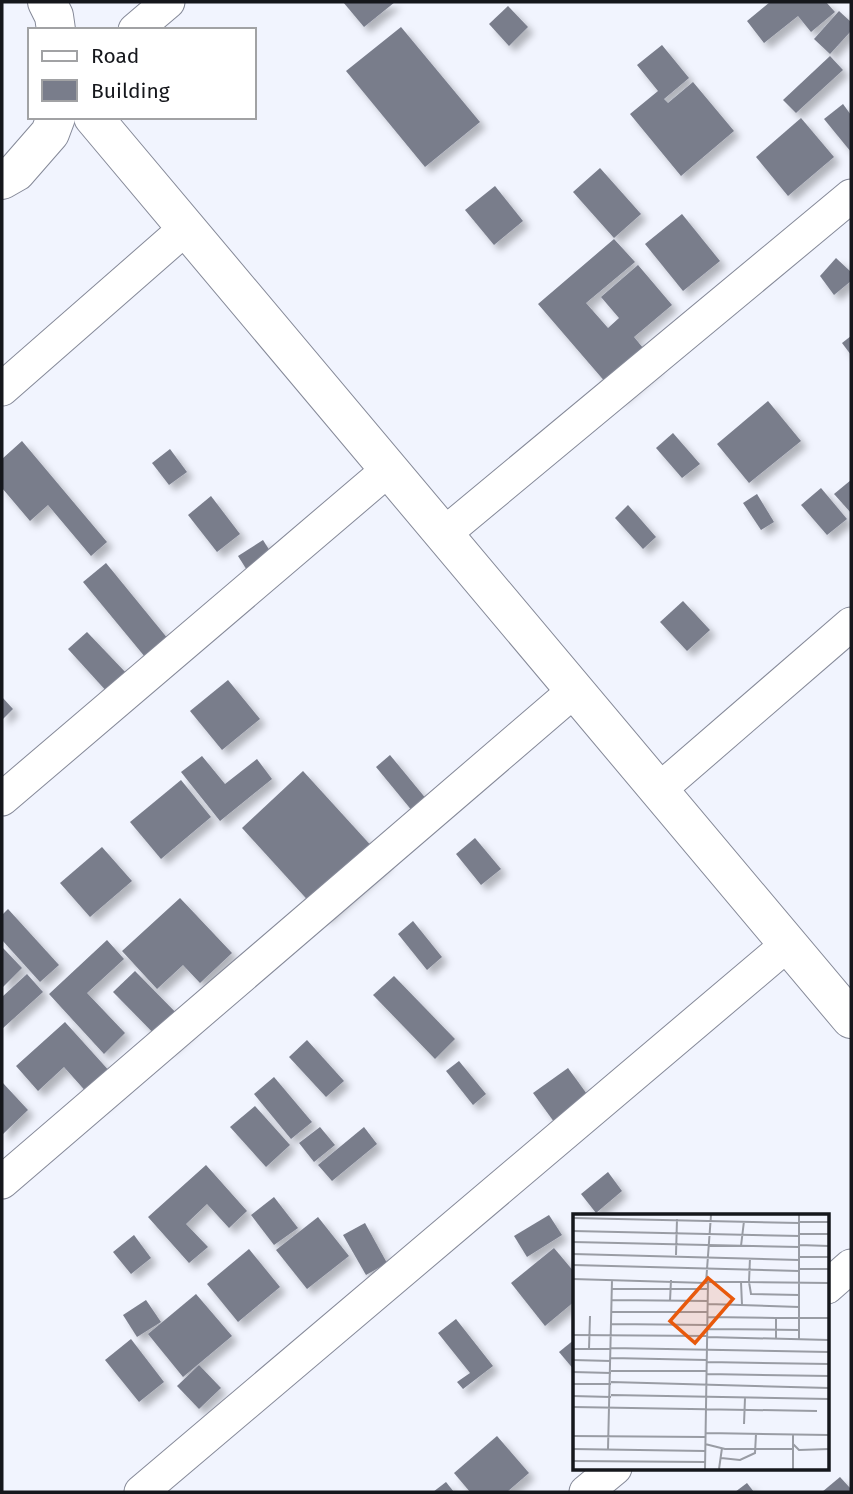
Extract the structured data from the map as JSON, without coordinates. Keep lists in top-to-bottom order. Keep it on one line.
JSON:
{"legend":["Road","Building"]}
